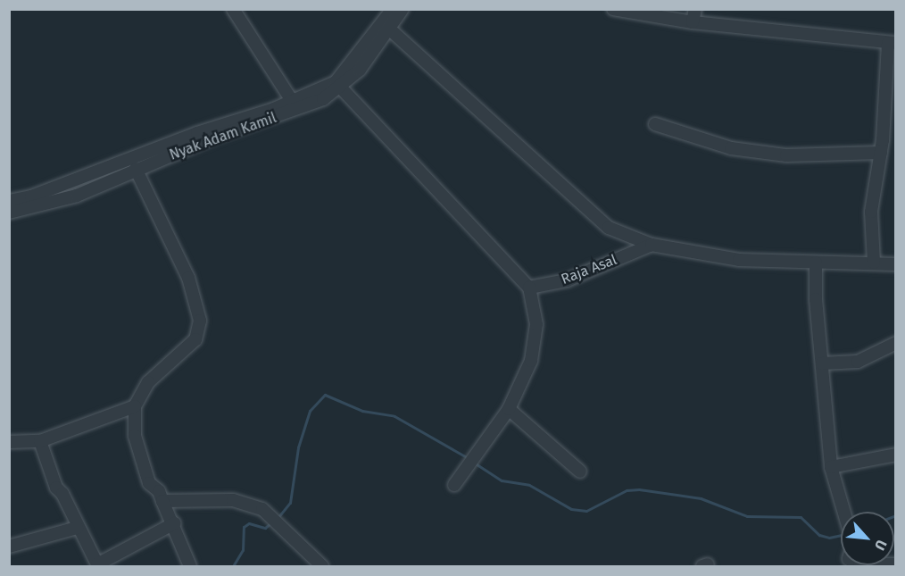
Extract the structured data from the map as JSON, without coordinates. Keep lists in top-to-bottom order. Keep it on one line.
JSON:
{"streets":{"street":["Nyak Adam Kamil","Raja Asal"]},"north":"bottom right"}
